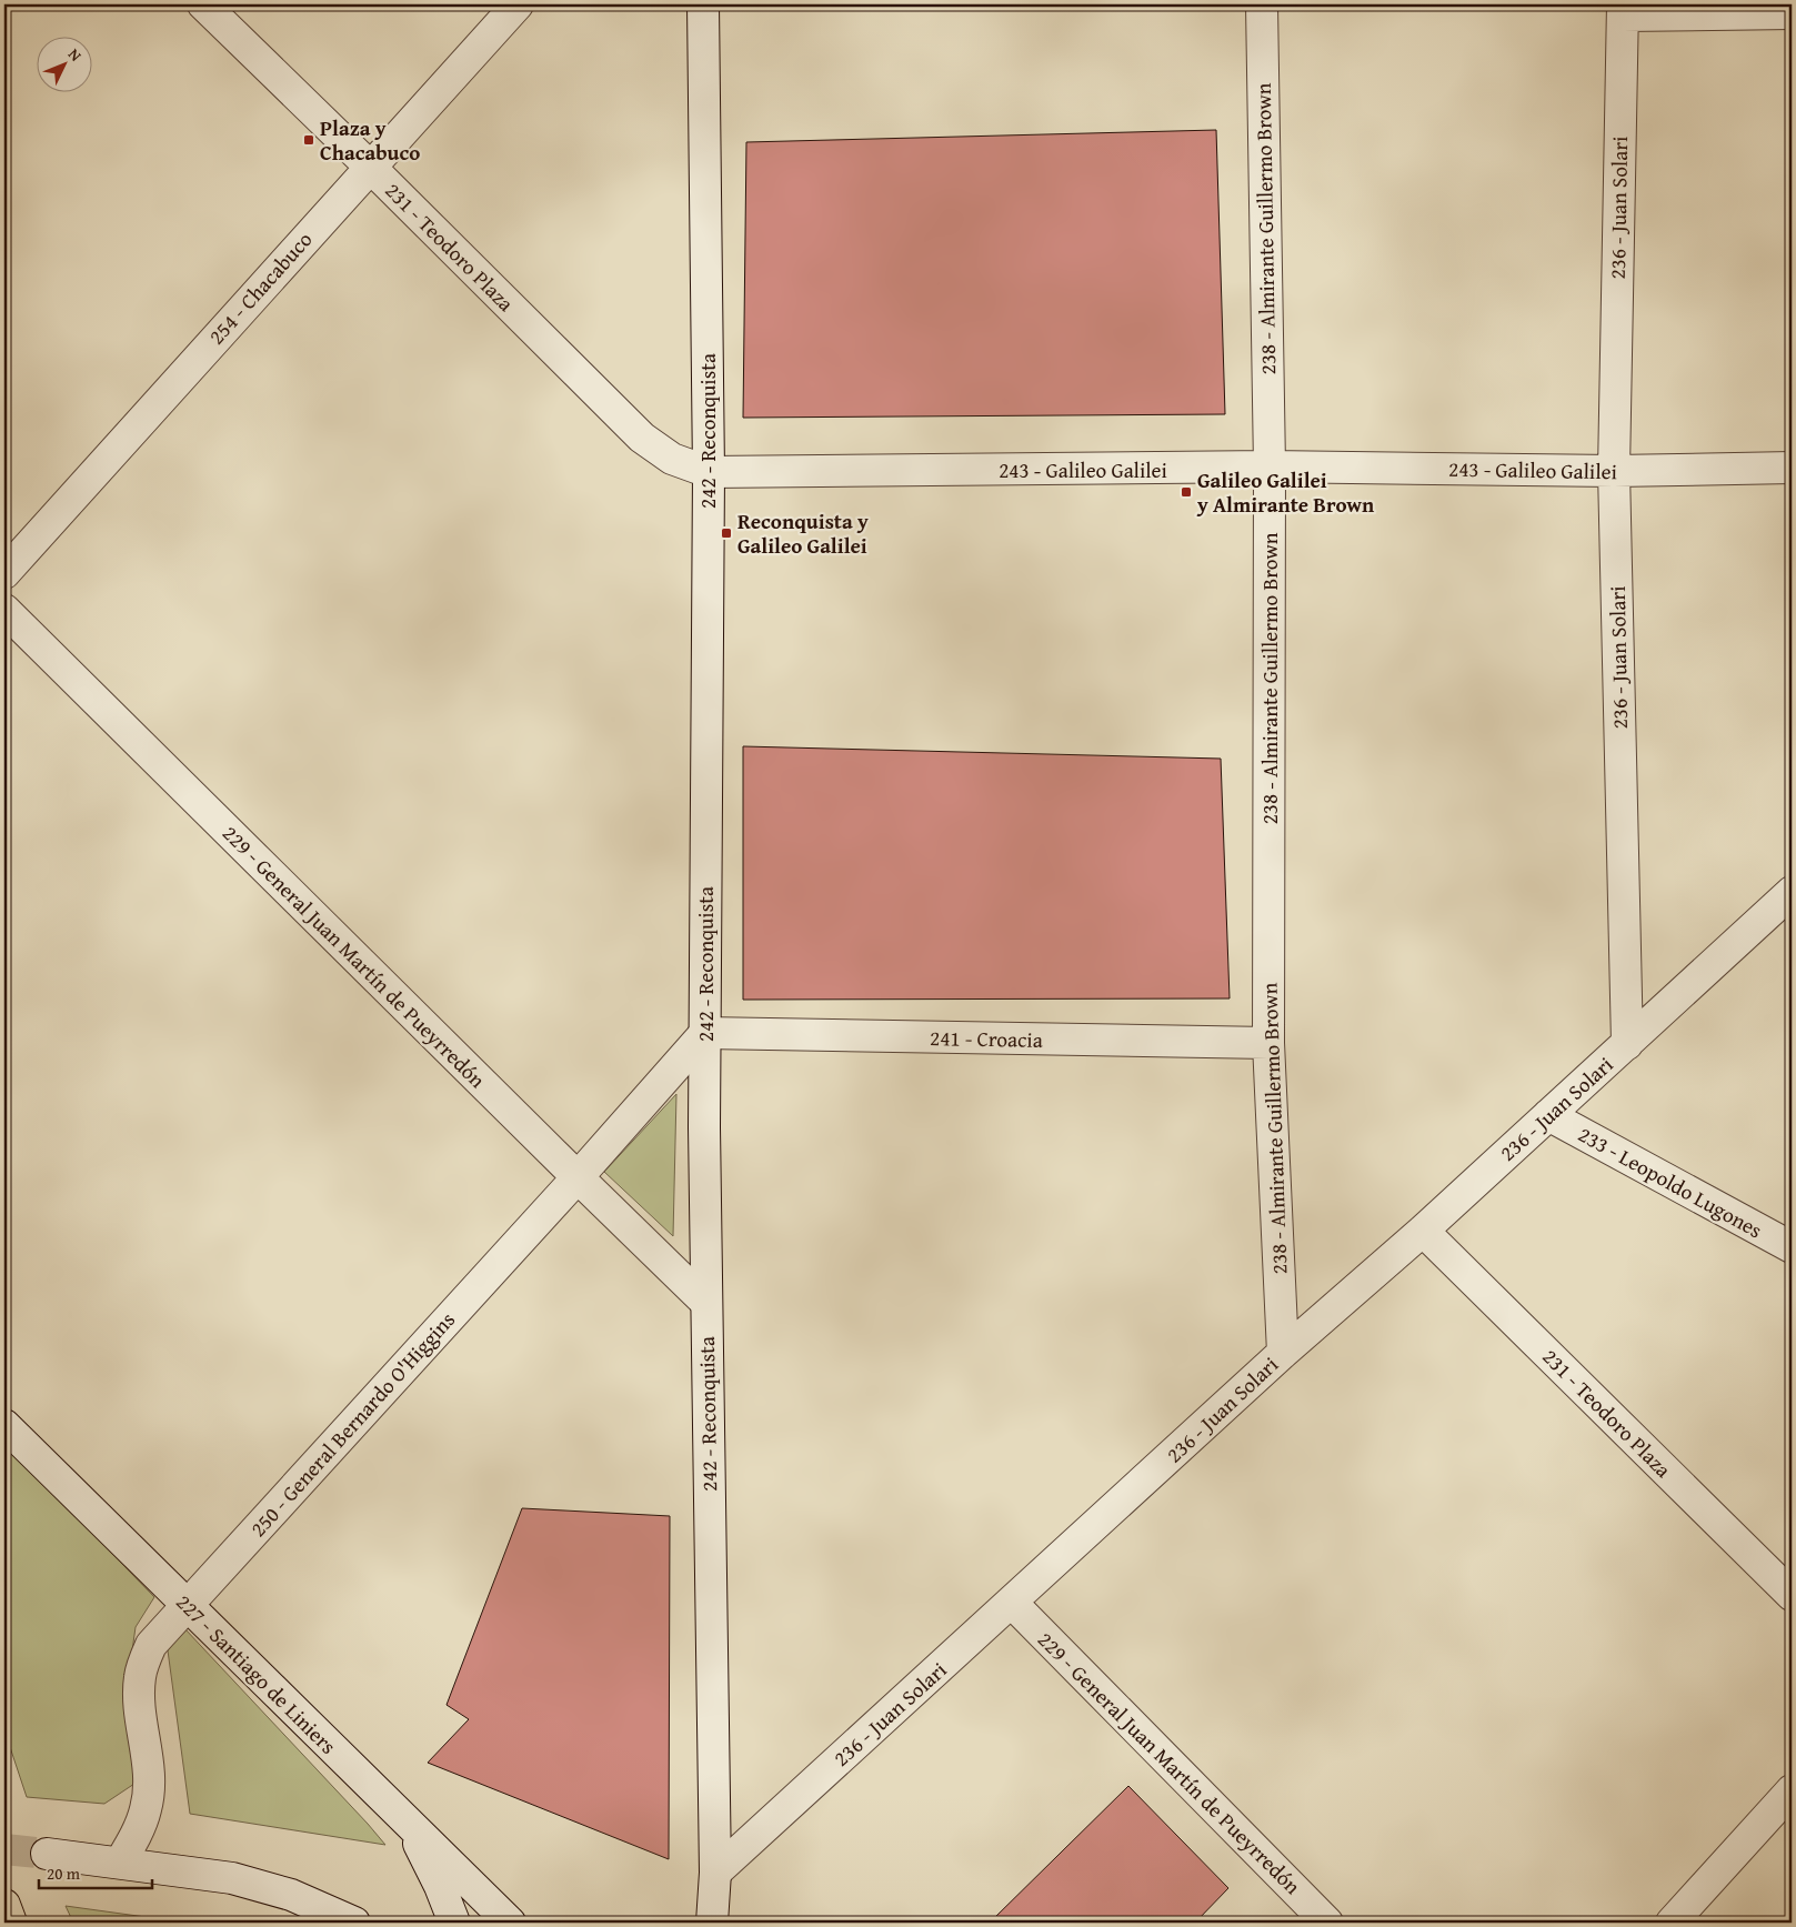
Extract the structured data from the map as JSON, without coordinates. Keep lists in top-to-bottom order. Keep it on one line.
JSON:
{"streets":{"street":["236 - Juan Solari","238 - Almirante Guillermo Brown","231 - Teodoro Plaza","254 - Chacabuco","242 - Reconquista","243 - Galileo Galilei","229 - General Juan Martín de Pueyrredón","241 - Croacia","233 - Leopoldo Lugones","250 - General Bernardo O'Higgins","227 - Santiago de Liniers"]},"crossings":[["236 - Juan Solari","238 - Almirante Guillermo Brown"],["236 - Juan Solari","231 - Teodoro Plaza"],["236 - Juan Solari","242 - Reconquista"],["236 - Juan Solari","243 - Galileo Galilei"],["236 - Juan Solari","229 - General Juan Martín de Pueyrredón"],["236 - Juan Solari","233 - Leopoldo Lugones"],["238 - Almirante Guillermo Brown","243 - Galileo Galilei"],["238 - Almirante Guillermo Brown","241 - Croacia"],["231 - Teodoro Plaza","254 - Chacabuco"],["231 - Teodoro Plaza","242 - Reconquista"],["231 - Teodoro Plaza","243 - Galileo Galilei"],["242 - Reconquista","243 - Galileo Galilei"],["242 - Reconquista","229 - General Juan Martín de Pueyrredón"],["242 - Reconquista","241 - Croacia"],["242 - Reconquista","250 - General Bernardo O'Higgins"],["229 - General Juan Martín de Pueyrredón","250 - General Bernardo O'Higgins"],["241 - Croacia","250 - General Bernardo O'Higgins"],["250 - General Bernardo O'Higgins","227 - Santiago de Liniers"]],"places":{"transit":["Plaza y Chacabuco","Galileo Galilei y Almirante Brown","Reconquista y Galileo Galilei"]},"scale_bar":"20 m","north":"top right"}
